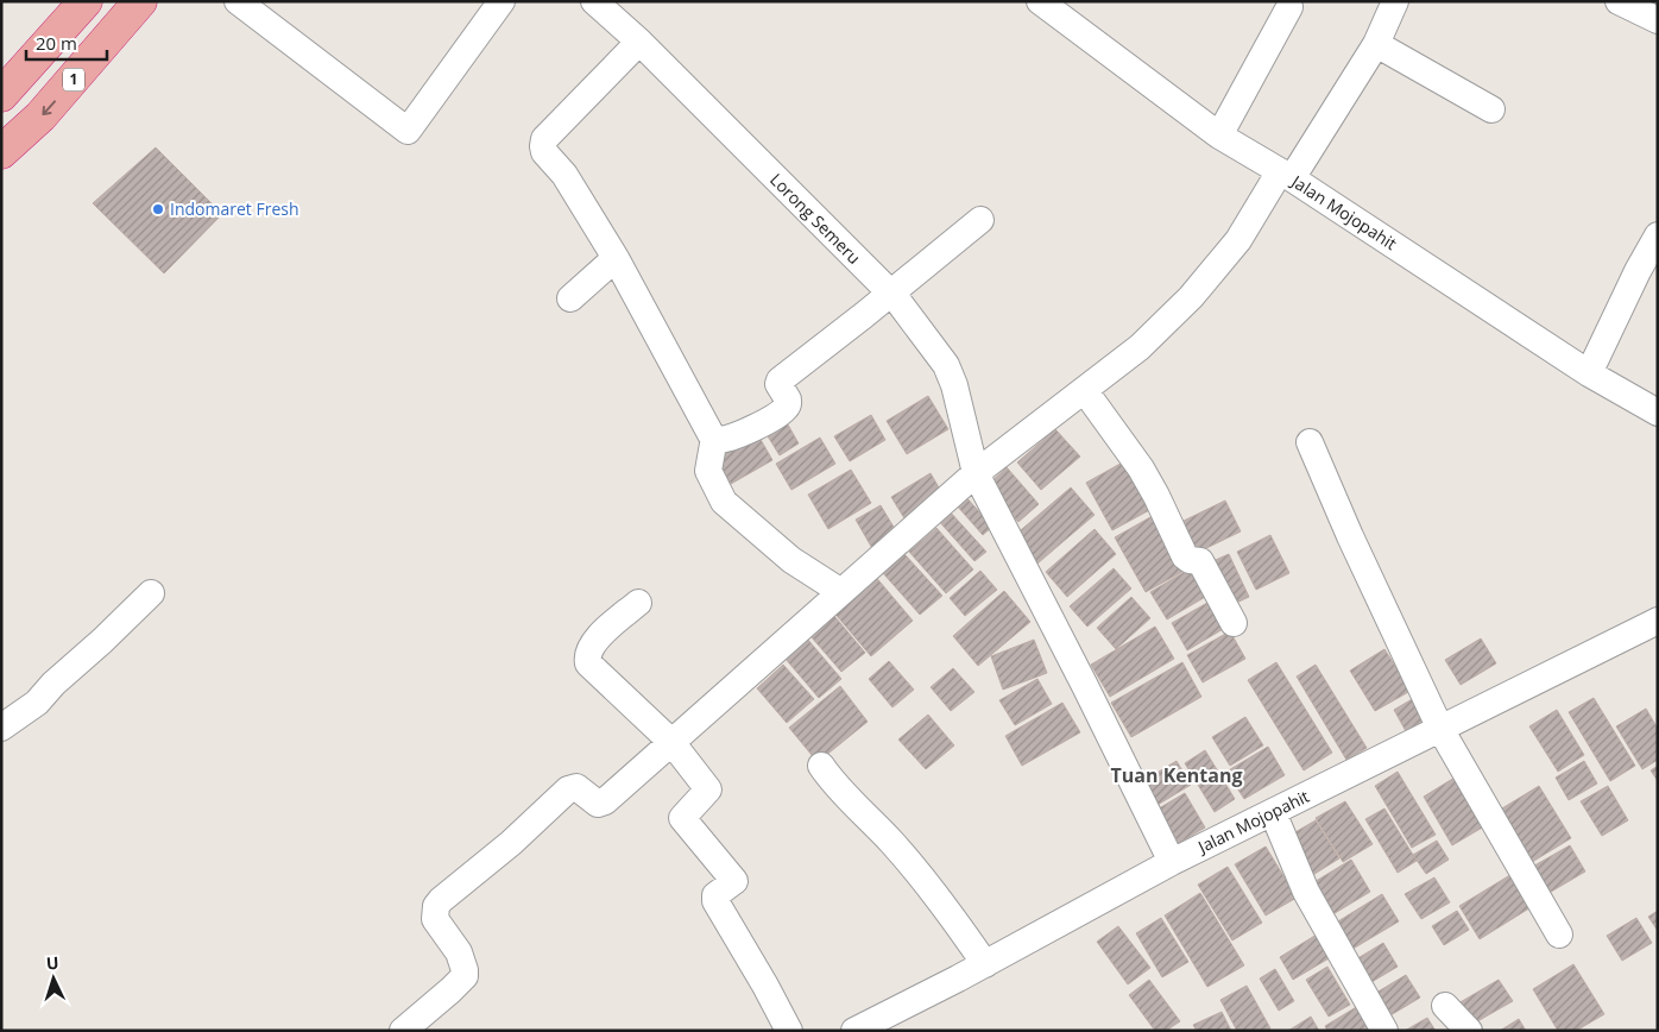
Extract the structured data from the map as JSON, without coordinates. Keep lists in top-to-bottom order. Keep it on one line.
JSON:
{"streets":{"highway":["1"],"street":["Jalan Mojopahit","Lorong Semeru"]},"crossings":[["Jalan Mojopahit","Lorong Semeru"]],"districts":["Tuan Kentang"],"places":["Indomaret Fresh"],"scale_bar":"20 m","north":"top"}
